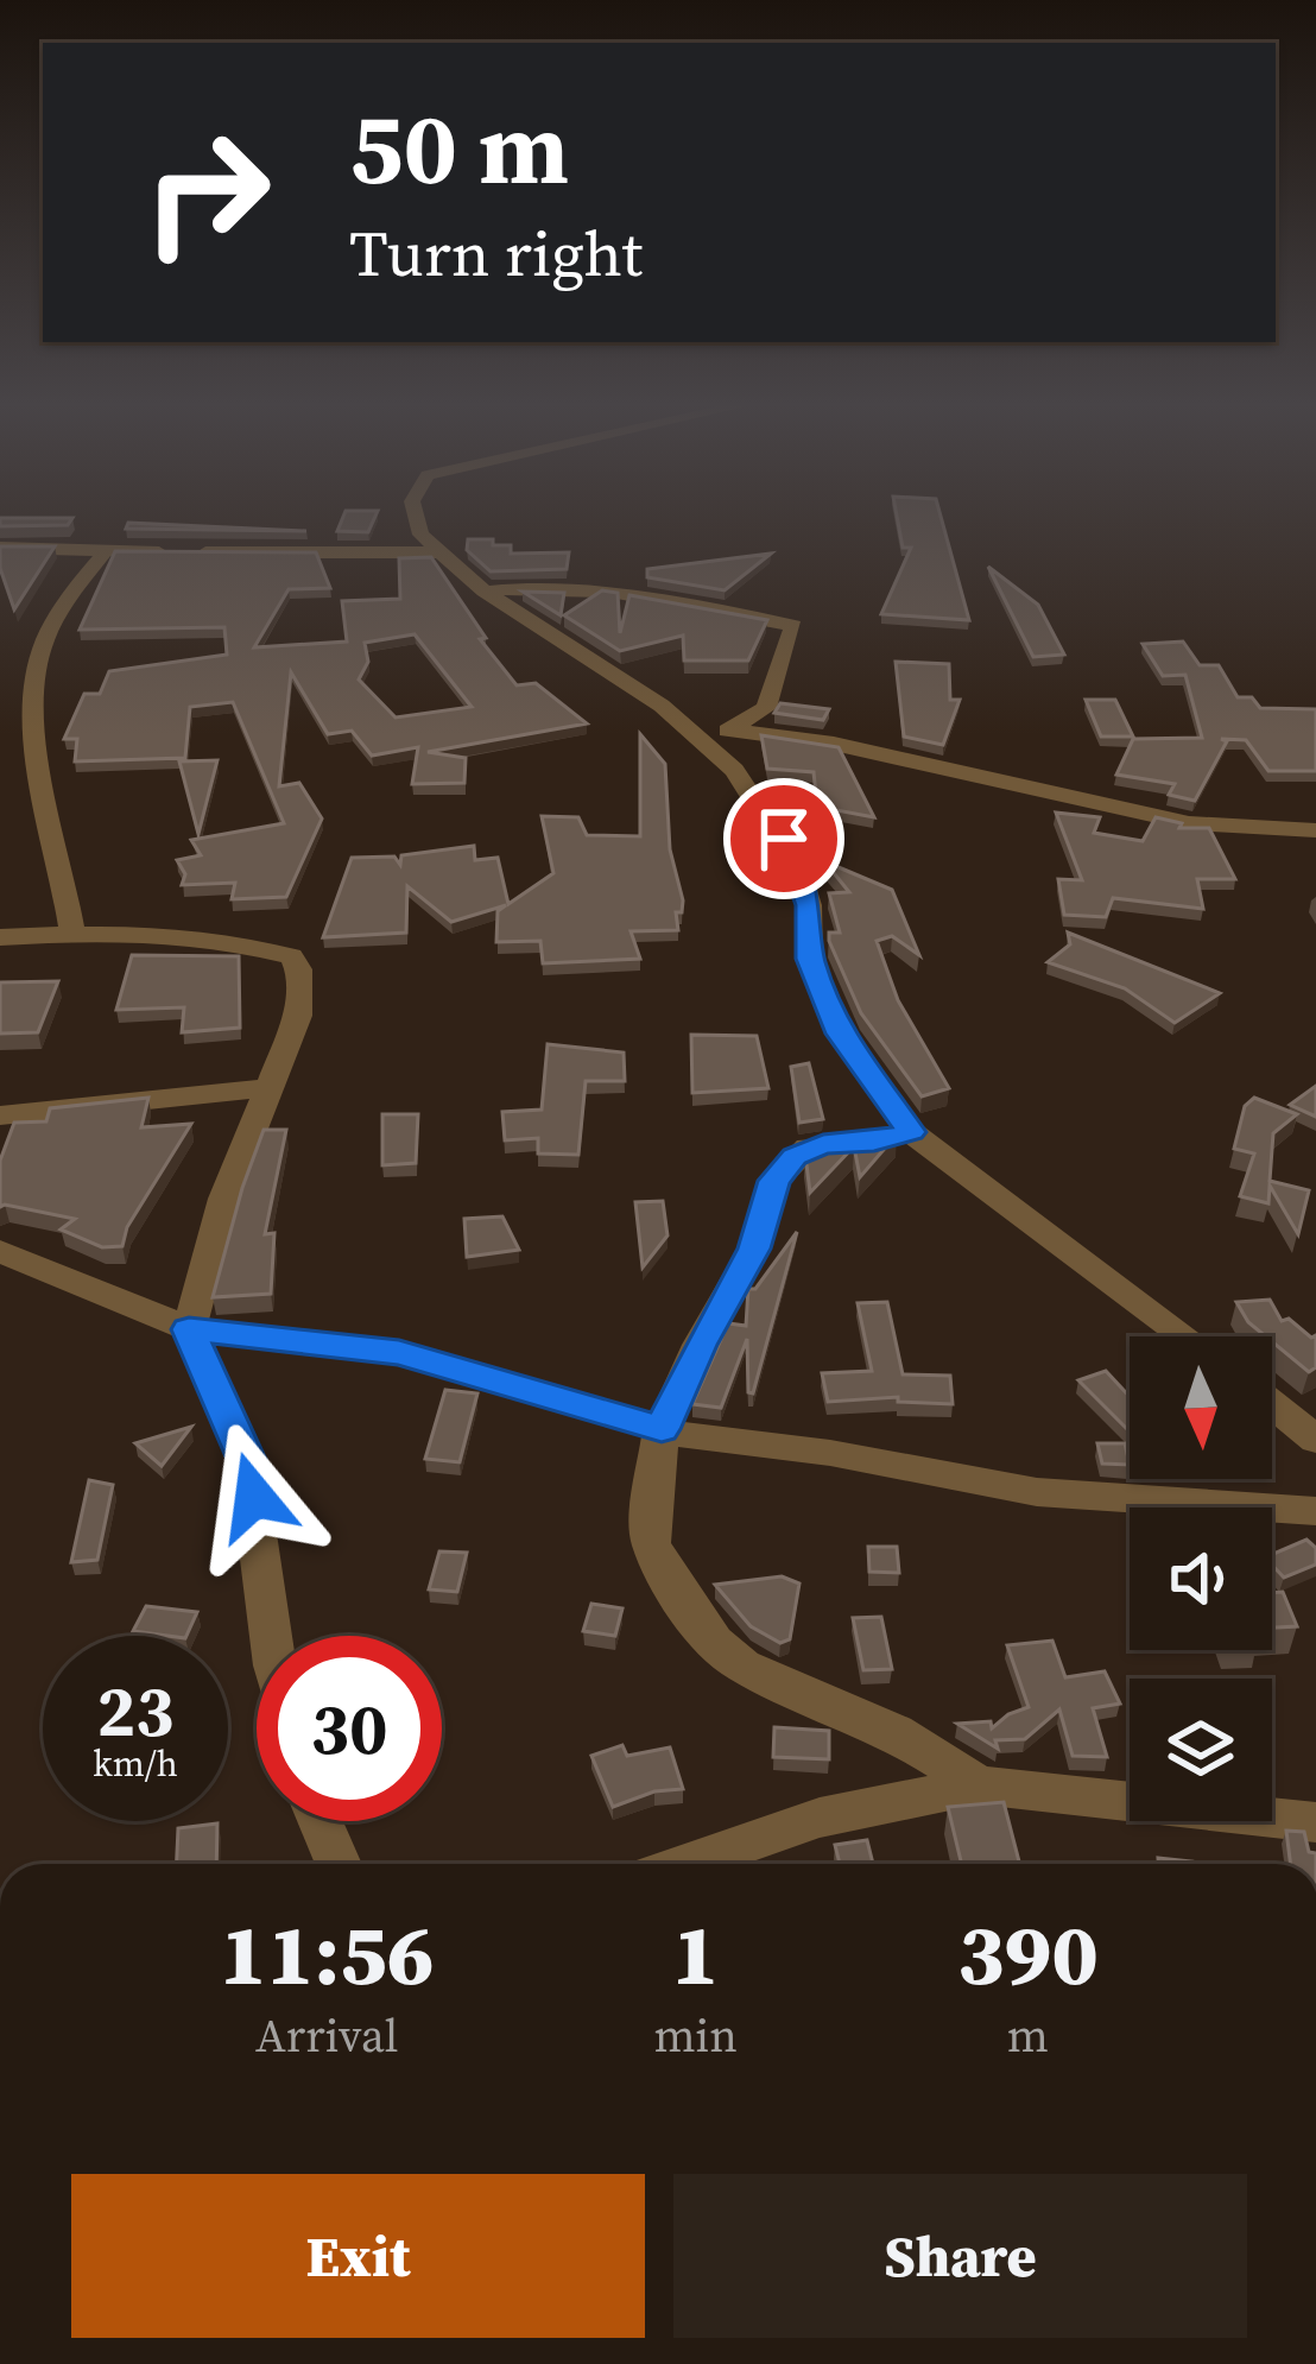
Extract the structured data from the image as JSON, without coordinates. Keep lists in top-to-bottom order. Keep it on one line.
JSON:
{"north":"bottom","page":{"turn":["50 m","Turn right"],"speed":"23 km/h","limit":"30","eta":["11:56","Arrival","1","min","390","m"],"buttons":["Exit","Share"]}}
